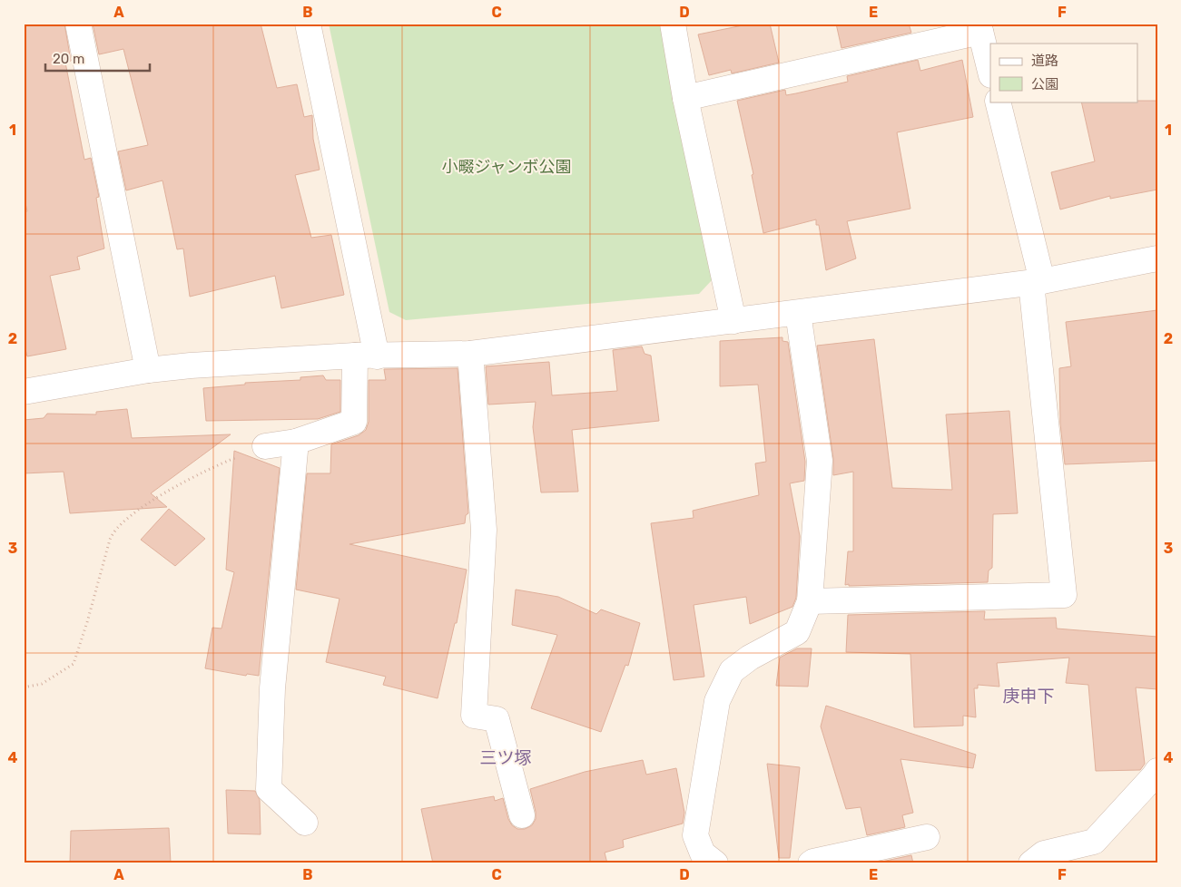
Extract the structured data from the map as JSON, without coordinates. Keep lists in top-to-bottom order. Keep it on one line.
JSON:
{"districts":["庚申下","三ツ塚"],"parks":["小畷ジャンボ公園"],"legend":["道路","公園"],"scale_bar":"20 m","grid":{"columns":["A","B","C","D","E","F"],"rows":["1","2","3","4"]}}
